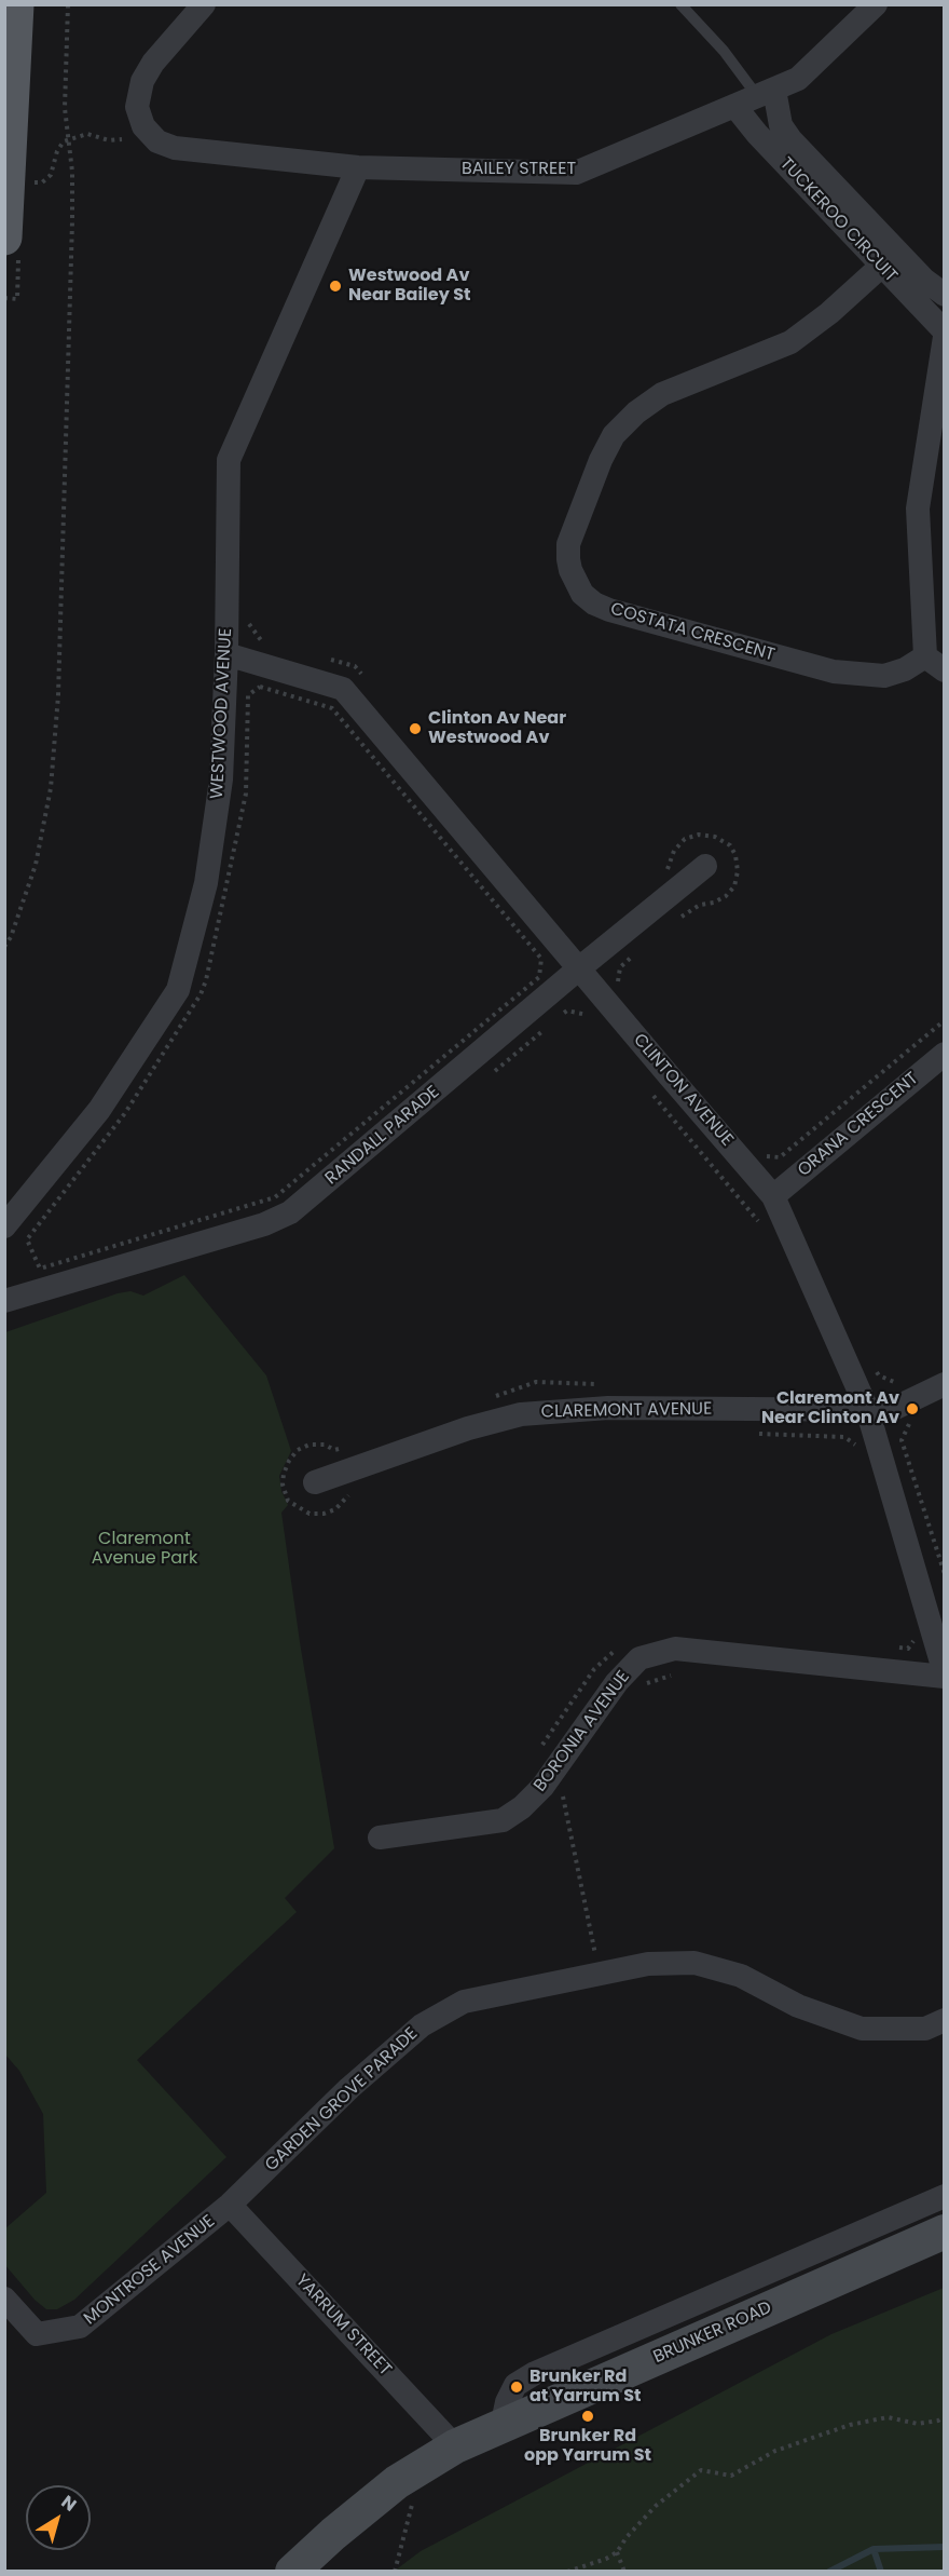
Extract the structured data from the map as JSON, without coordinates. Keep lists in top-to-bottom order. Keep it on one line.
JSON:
{"streets":{"main road":["BRUNKER ROAD"],"street":["BAILEY STREET","TUCKEROO CIRCUIT","COSTATA CRESCENT","WESTWOOD AVENUE","CLINTON AVENUE","ORANA CRESCENT","RANDALL PARADE","CLAREMONT AVENUE","BORONIA AVENUE","GARDEN GROVE PARADE","MONTROSE AVENUE","YARRUM STREET"]},"crossings":[["BAILEY STREET","TUCKEROO CIRCUIT"],["BAILEY STREET","WESTWOOD AVENUE"],["TUCKEROO CIRCUIT","COSTATA CRESCENT"],["WESTWOOD AVENUE","CLINTON AVENUE"],["CLINTON AVENUE","ORANA CRESCENT"],["CLINTON AVENUE","RANDALL PARADE"],["CLINTON AVENUE","CLAREMONT AVENUE"],["CLINTON AVENUE","BORONIA AVENUE"],["GARDEN GROVE PARADE","MONTROSE AVENUE"],["GARDEN GROVE PARADE","YARRUM STREET"],["MONTROSE AVENUE","YARRUM STREET"],["YARRUM STREET","BRUNKER ROAD"]],"parks":["Claremont Avenue Park"],"places":["Westwood Av Near Bailey St","Clinton Av Near Westwood Av","Claremont Av Near Clinton Av","Brunker Rd at Yarrum St","Brunker Rd opp Yarrum St"],"north":"top right"}
